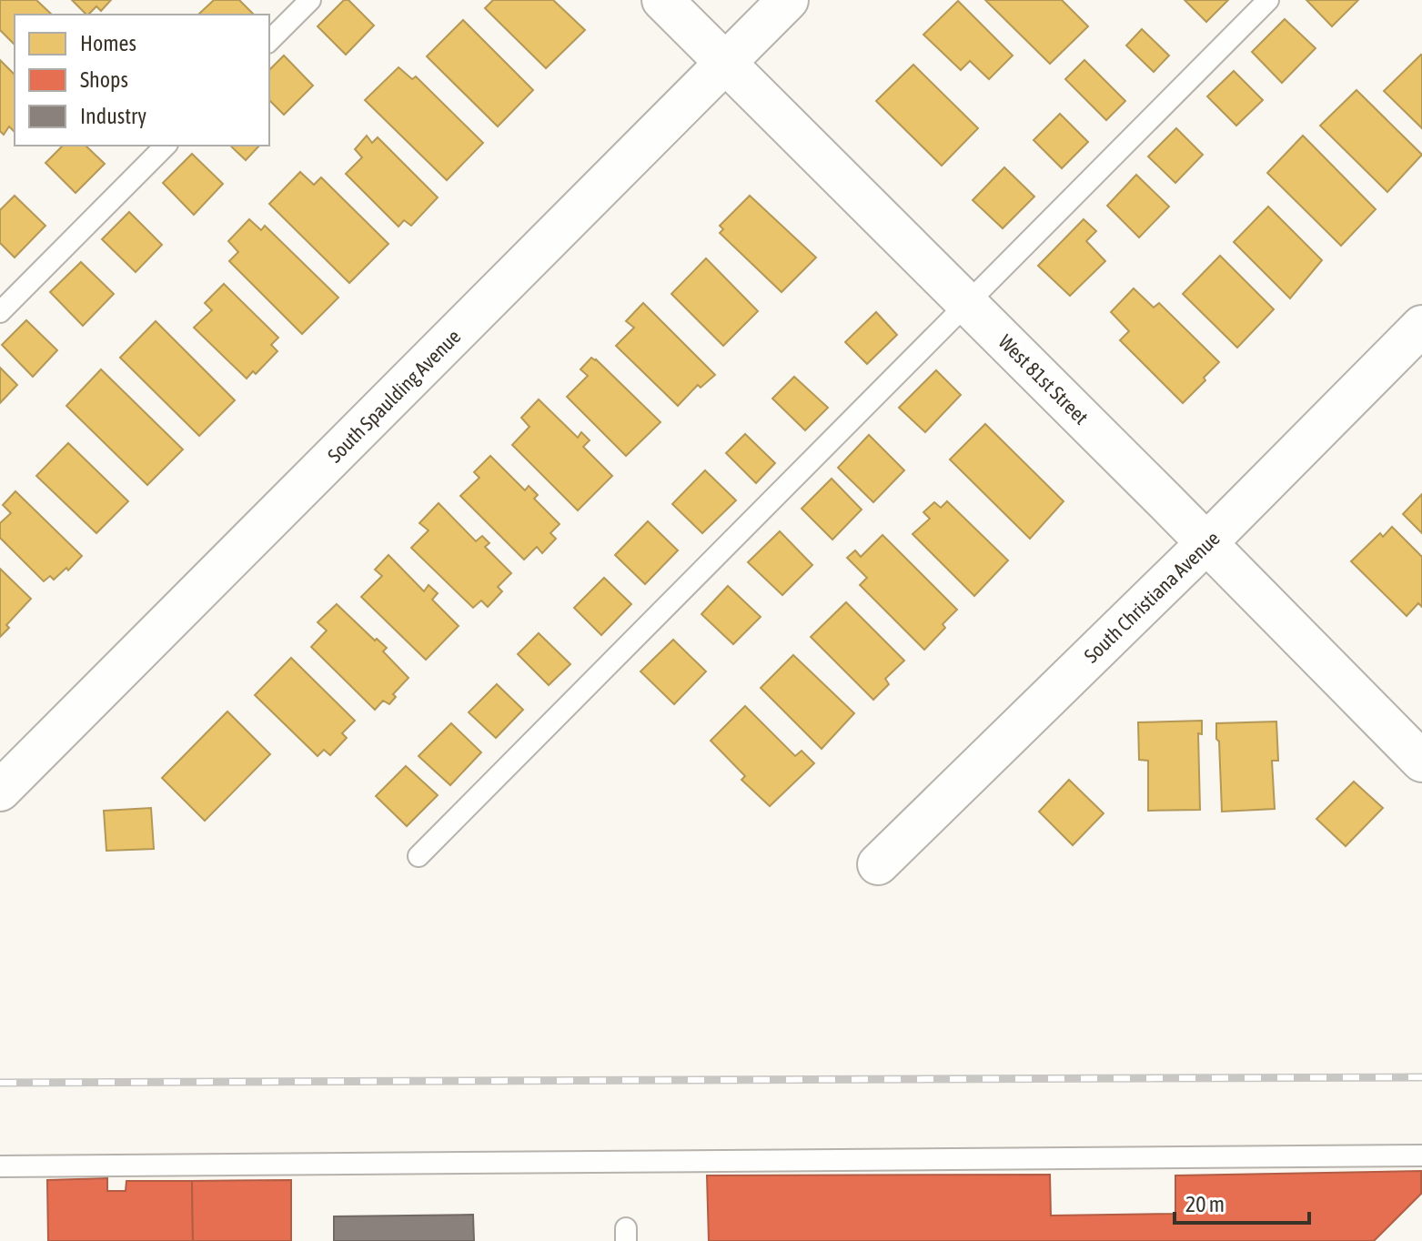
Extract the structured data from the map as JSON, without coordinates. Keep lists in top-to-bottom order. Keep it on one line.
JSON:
{"streets":{"street":["West 81st Street","South Spaulding Avenue","South Christiana Avenue"]},"crossings":[["West 81st Street","South Spaulding Avenue"],["West 81st Street","South Christiana Avenue"]],"legend":["Homes","Shops","Industry"],"scale_bar":"20 m"}
